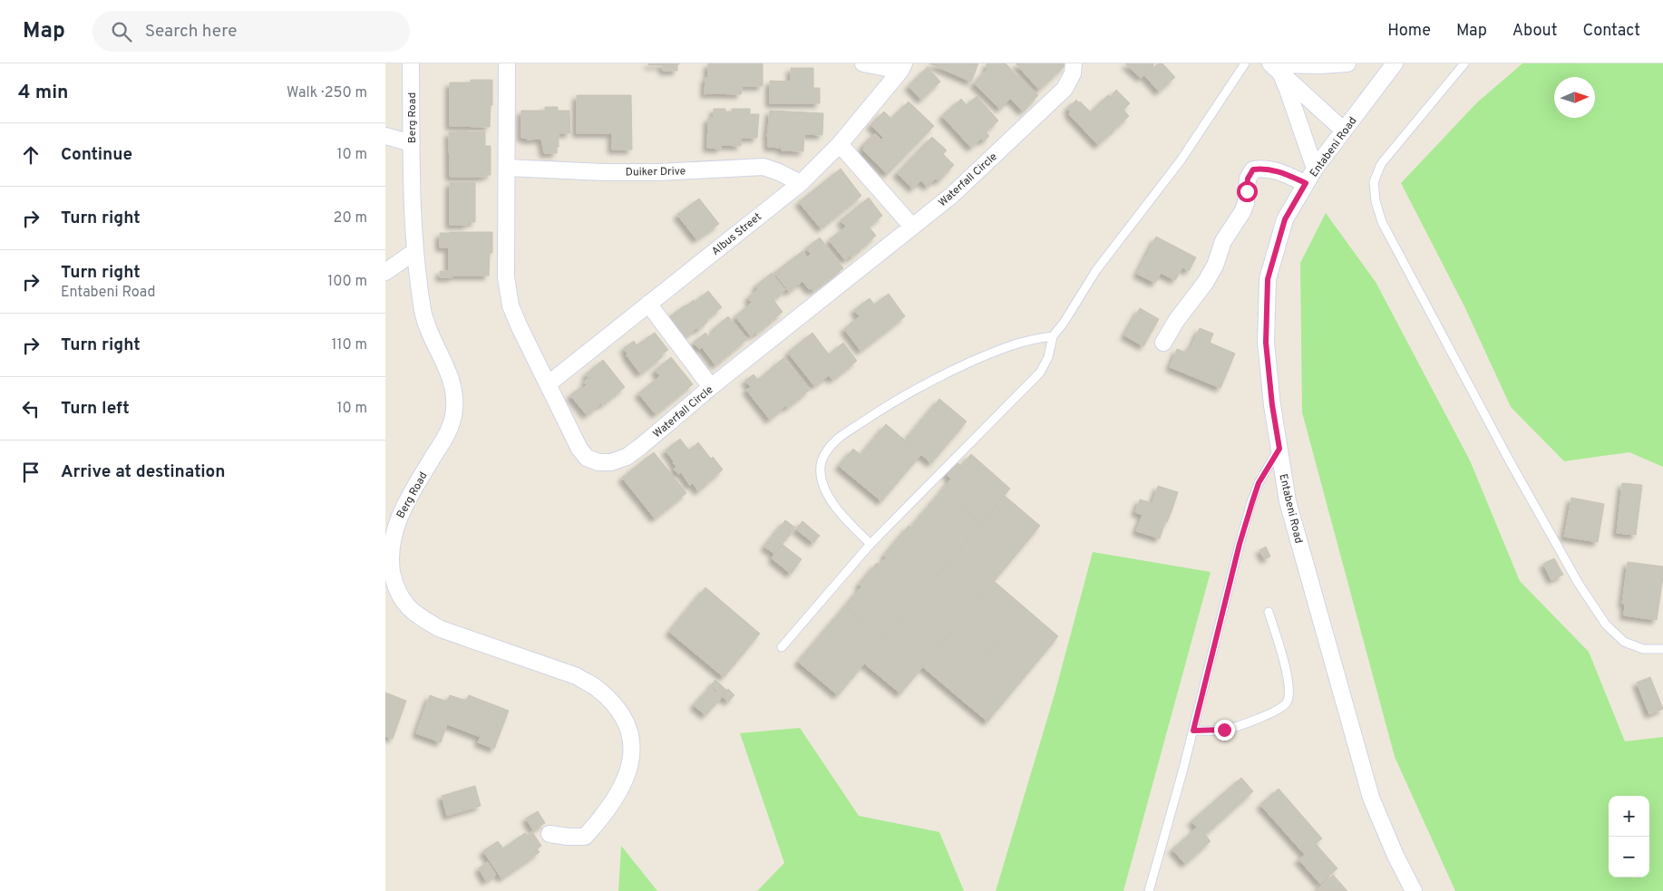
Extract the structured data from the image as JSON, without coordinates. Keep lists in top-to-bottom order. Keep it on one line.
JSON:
{"streets":{"street":["Berg Road","Entabeni Road","Duiker Drive","Waterfall Circle","Albus Street"]},"crossings":[["Duiker Drive","Waterfall Circle"],["Duiker Drive","Albus Street"],["Waterfall Circle","Albus Street"]],"north":"right","page":{"header":"Map","search":"Search here","nav":["Home","Map","About","Contact"],"heading":["4 min","Walk · 250 m"],"list":[["Continue","10 m"],["Turn right","20 m"],["Turn right","Entabeni Road","100 m"],["Turn right","110 m"],["Turn left","10 m"],"Arrive at destination"],"map_buttons":["+","−"]}}
